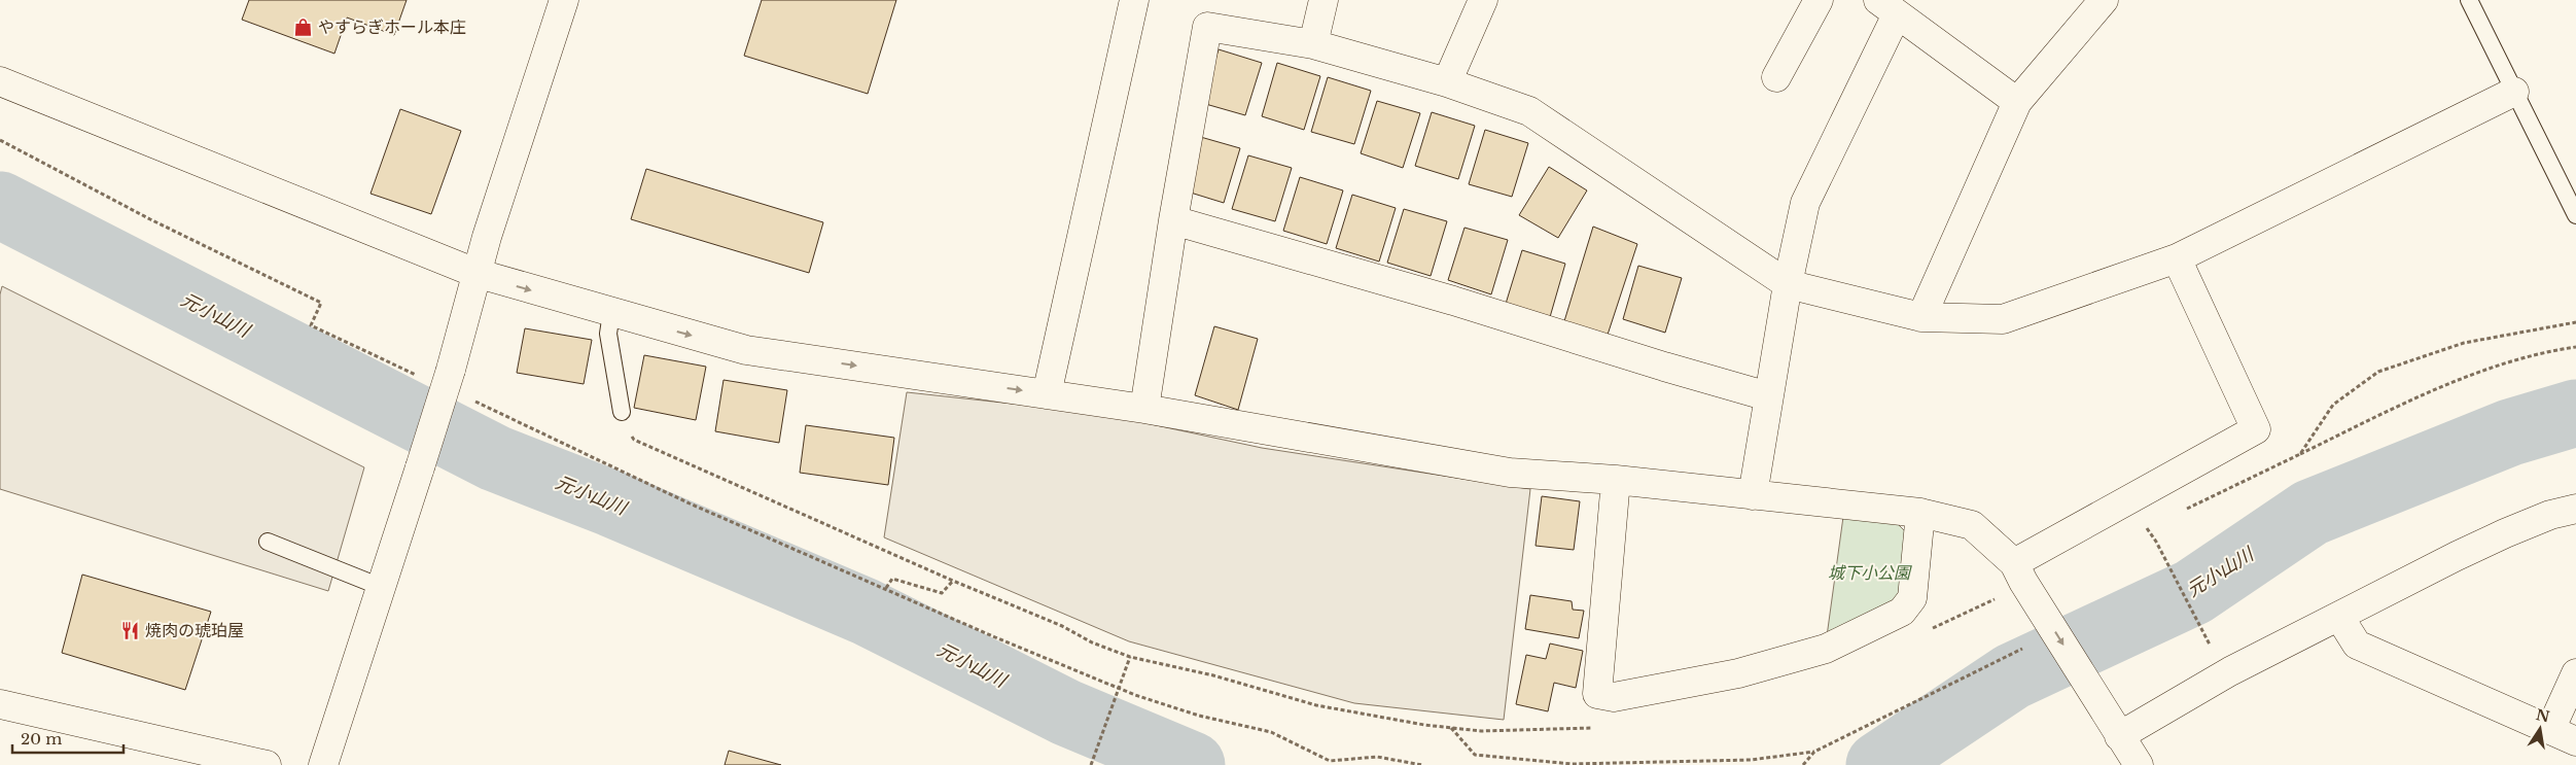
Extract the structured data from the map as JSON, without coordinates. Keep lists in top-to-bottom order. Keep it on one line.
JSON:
{"water":["元小山川"],"parks":["城下小公園"],"places":{"shop":["やすらぎホール本庄"],"restaurant":["焼肉の琥珀屋"]},"scale_bar":"20 m","north":"top"}
